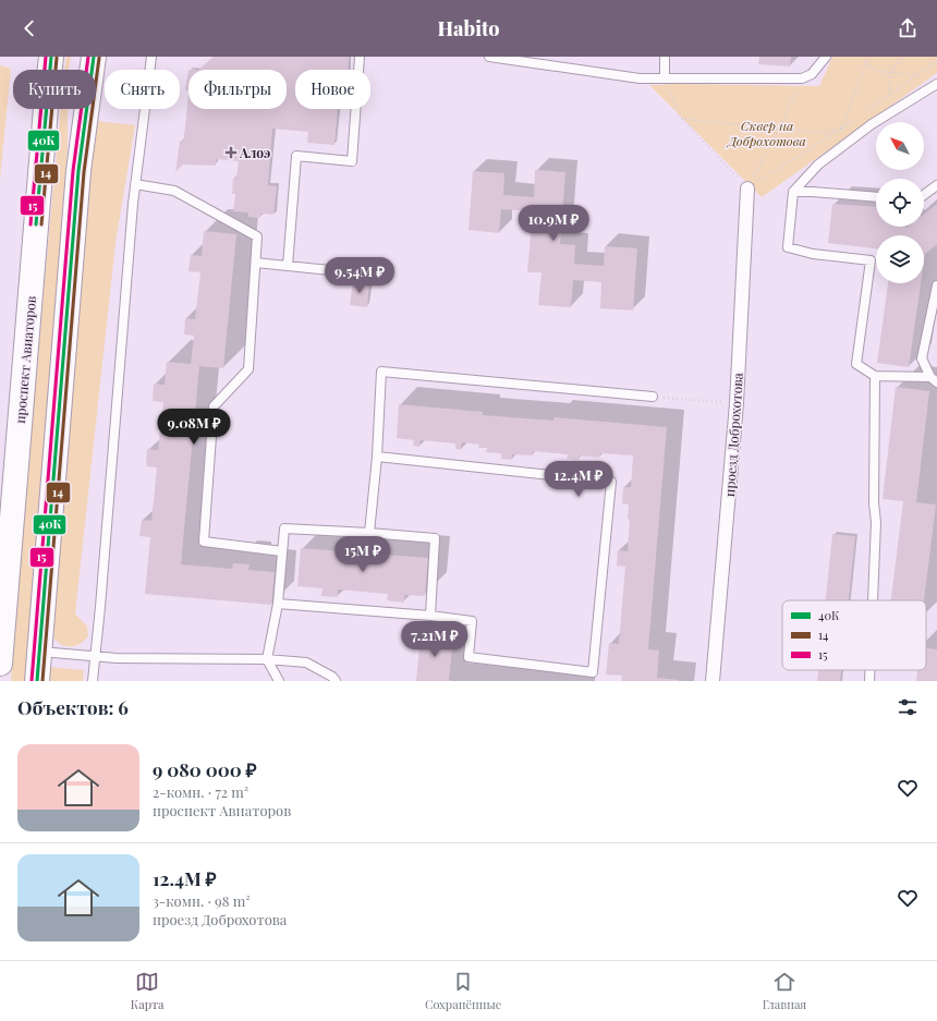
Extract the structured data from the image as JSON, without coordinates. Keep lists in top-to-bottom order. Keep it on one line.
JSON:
{"streets":{"main road":["проспект Авиаторов"],"street":["проезд Доброхотова"]},"parks":["Сквер на Доброхотова"],"places":{"health":["Алоэ"]},"lines":["transit line 40К","transit line 15","transit line 14"],"legend":["40К","14","15"],"north":"top left","page":{"header":"Habito","chip":["Купить","Снять","Фильтры","Новое"],"price":["10.9M ₽","9.54M ₽","9.08M ₽","12.4M ₽","15M ₽","7.21M ₽"],"heading":"Объектов: 6","list":[{"name":"9 080 000 ₽","note":"2-комн. · 72 m² · проспект Авиаторов"},{"name":"12.4M ₽","note":"3-комн. · 98 m² · проезд Доброхотова"}],"tabs":["Карта","Сохранённые","Главная"]}}
